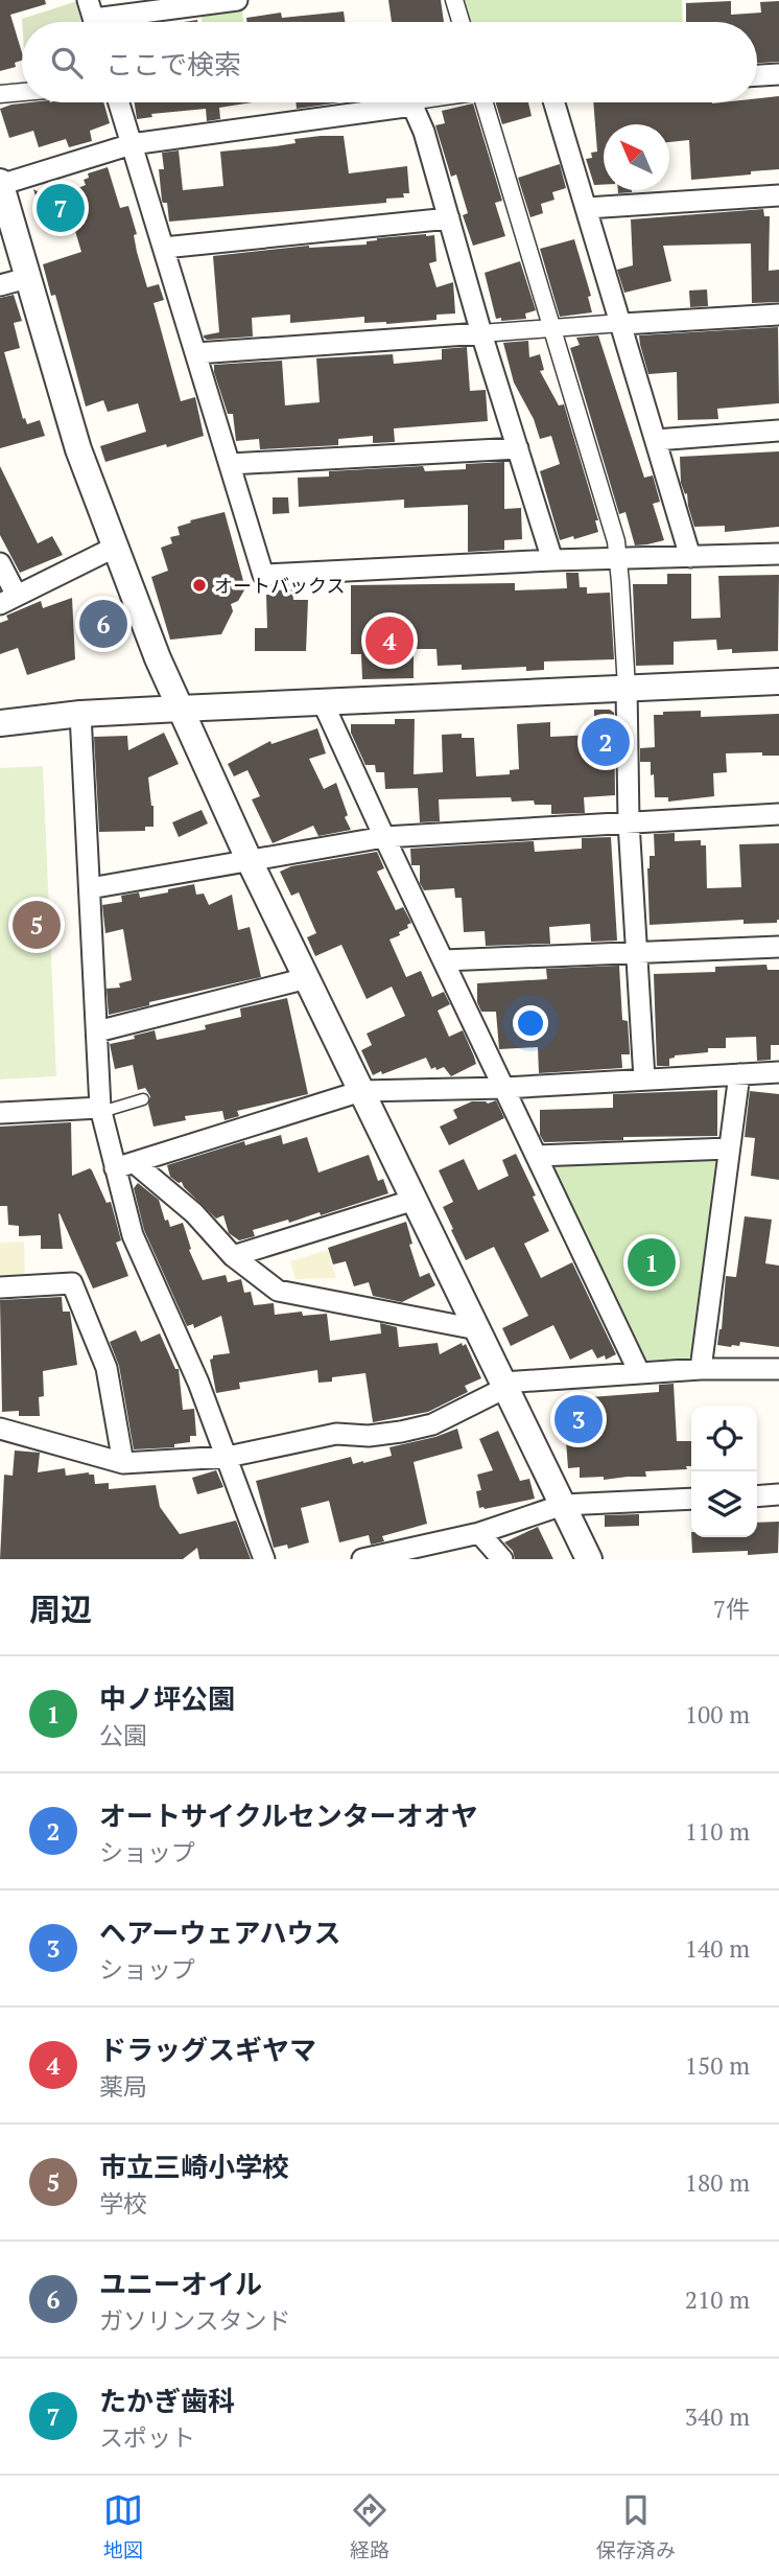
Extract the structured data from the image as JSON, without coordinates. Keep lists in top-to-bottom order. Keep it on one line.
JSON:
{"places":["オートバックス"],"north":"top left","page":{"search":"ここで検索","pins":["7","6","4","2","5","1","3"],"heading":["周辺","7件"],"list":[{"mark":"1","name":"中ノ坪公園","note":"公園","value":"100 m"},{"mark":"2","name":"オートサイクルセンターオオヤ","note":"ショップ","value":"110 m"},{"mark":"3","name":"ヘアーウェアハウス","note":"ショップ","value":"140 m"},{"mark":"4","name":"ドラッグスギヤマ","note":"薬局","value":"150 m"},{"mark":"5","name":"市立三崎小学校","note":"学校","value":"180 m"},{"mark":"6","name":"ユニーオイル","note":"ガソリンスタンド","value":"210 m"},{"mark":"7","name":"たかぎ歯科","note":"スポット","value":"340 m"}],"nav":["地図","経路","保存済み"]}}
